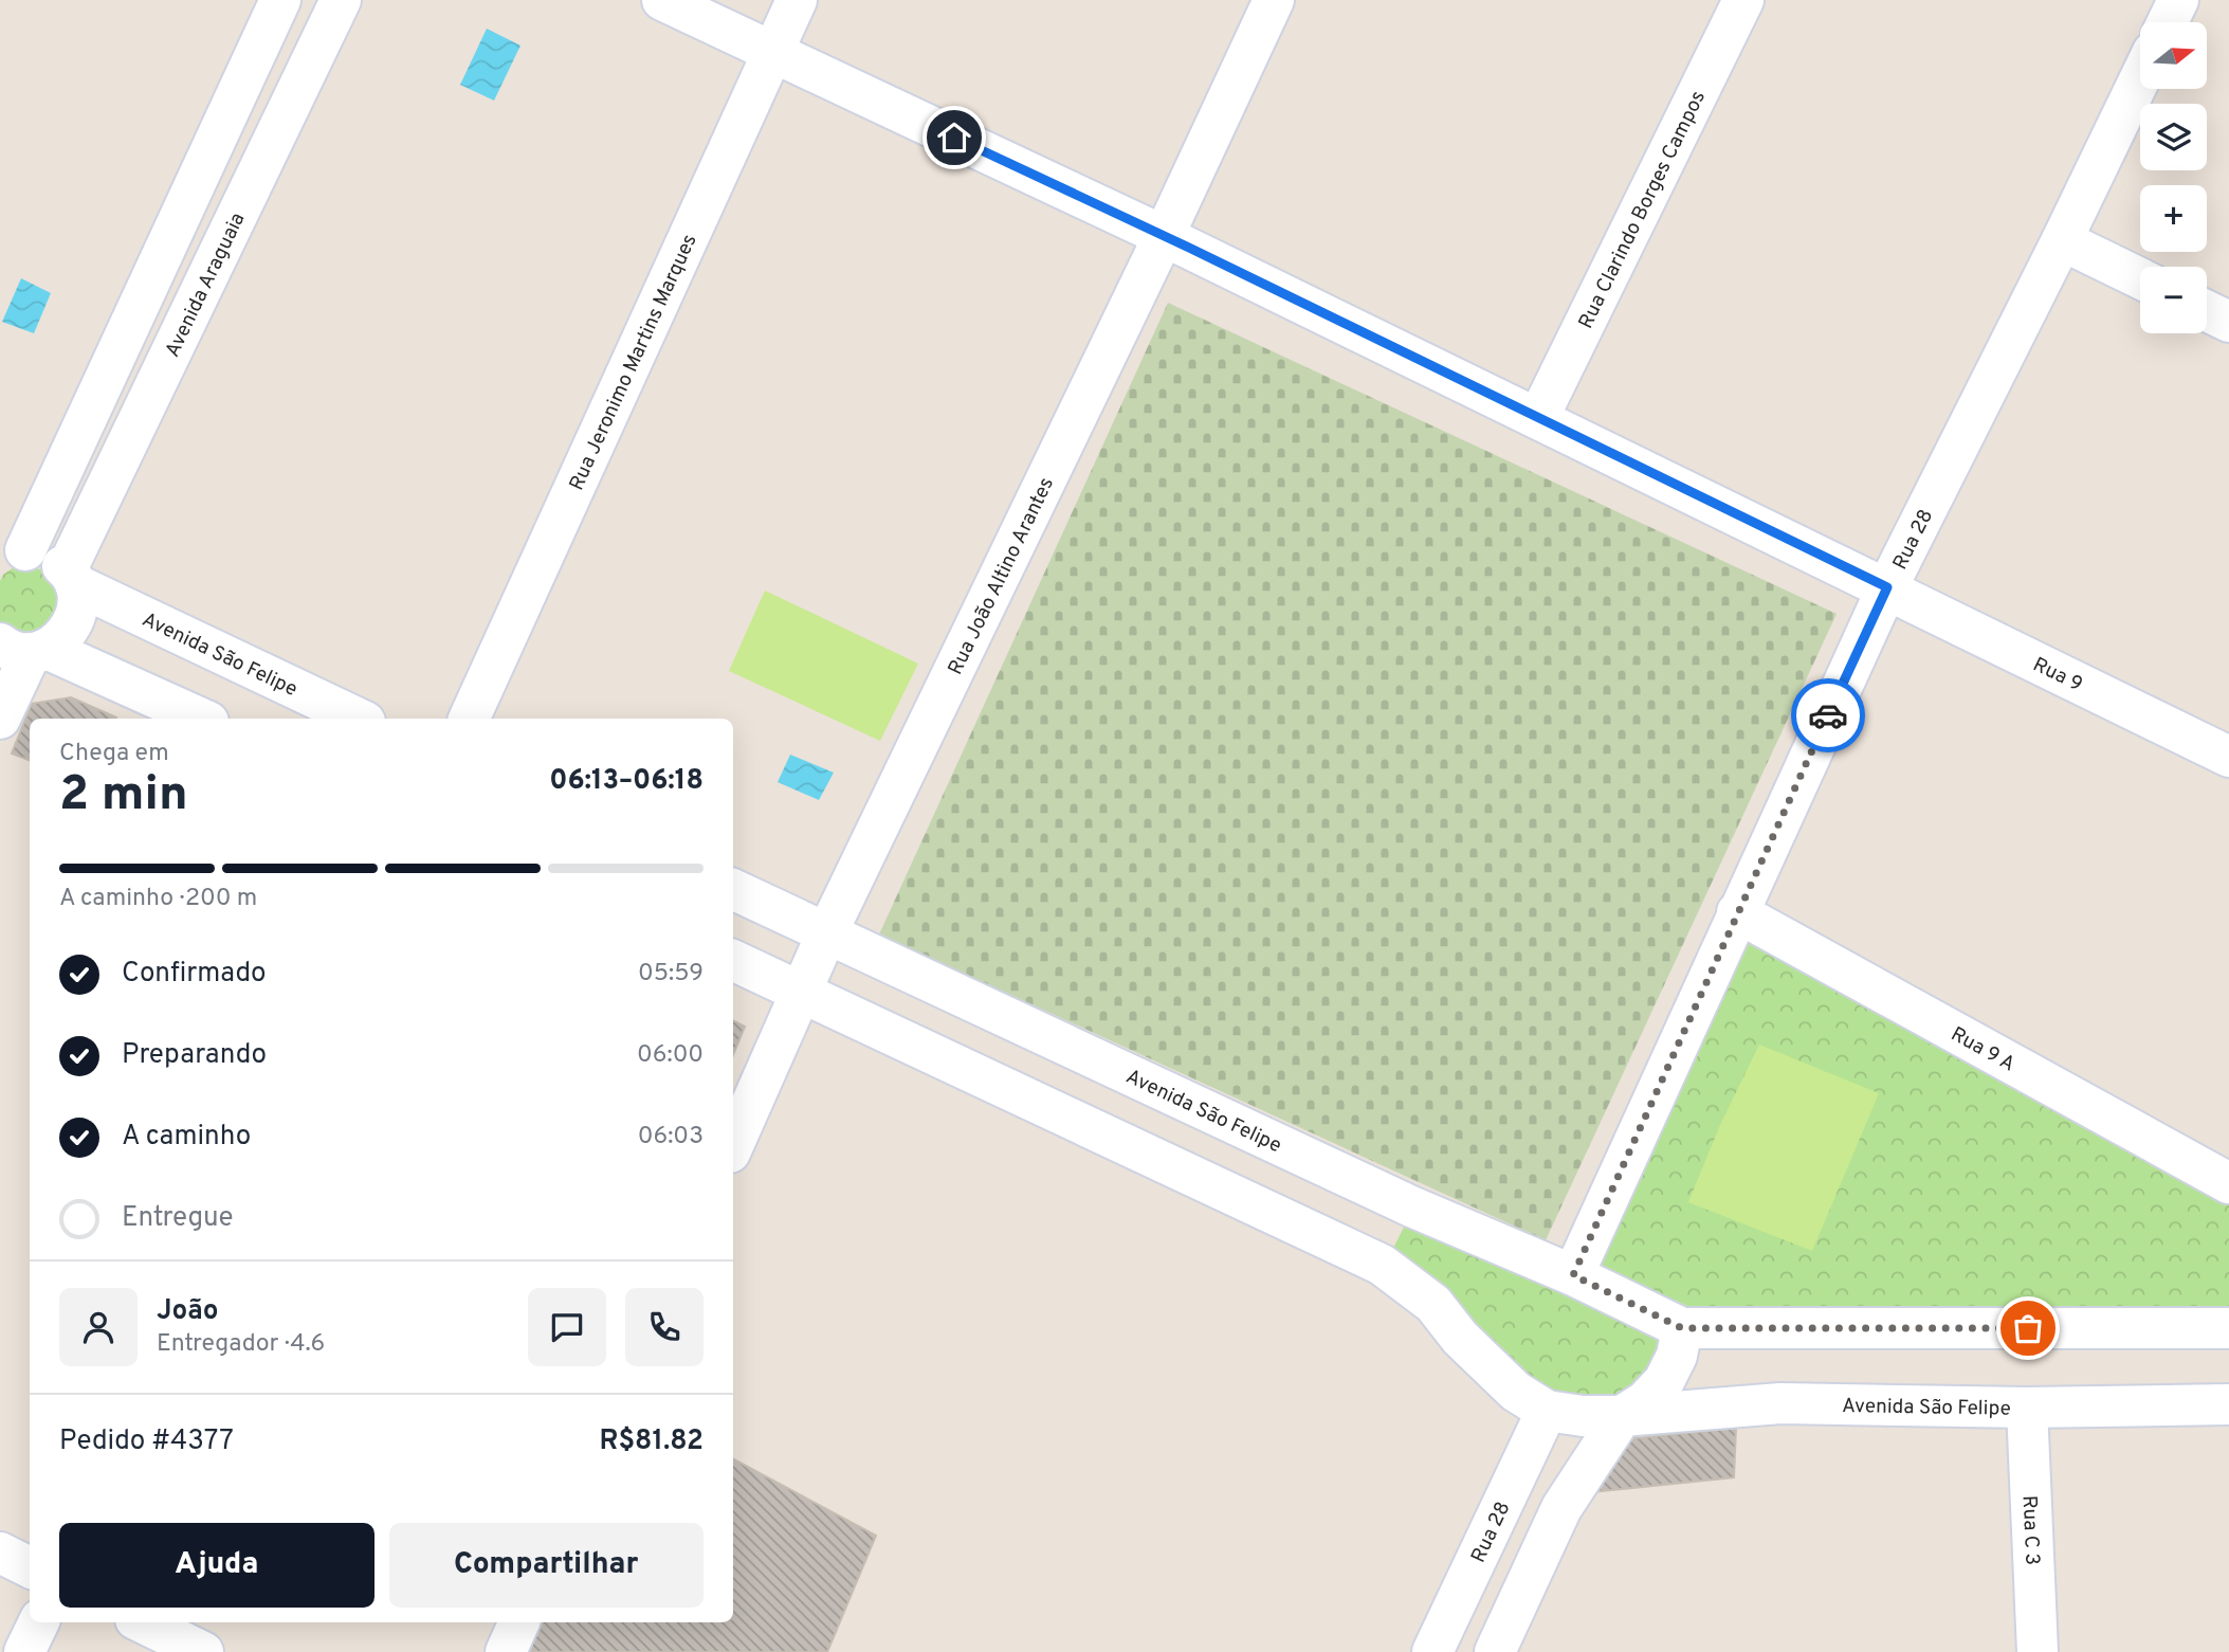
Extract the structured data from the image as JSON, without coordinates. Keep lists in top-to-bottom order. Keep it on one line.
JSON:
{"streets":{"street":["Rua Clarindo Borges Campos","Avenida Araguaia","Rua Jeronimo Martins Marques","Rua 28","Rua João Altino Arantes","Avenida São Felipe","Rua 9","Rua 9 A","Rua C 3"]},"crossings":[["Rua Clarindo Borges Campos","Rua 9"],["Avenida Araguaia","Avenida São Felipe"],["Rua Jeronimo Martins Marques","Rua 9"],["Rua 28","Avenida São Felipe"],["Rua 28","Rua 9"],["Rua 28","Rua 9 A"],["Rua João Altino Arantes","Avenida São Felipe"],["Rua João Altino Arantes","Rua 9"],["Avenida São Felipe","Rua C 3"]],"north":"right","page":{"map_buttons":["+","−"],"heading":["2 min","Chega em","06:13–06:18"],"panel":["João","Entregador · 4.6","Pedido #4377","R$81.82"],"bar":"A caminho · 200 m","list":[["Confirmado","05:59"],["Preparando","06:00"],["A caminho","06:03"],"Entregue"],"buttons":["Ajuda","Compartilhar"]}}
